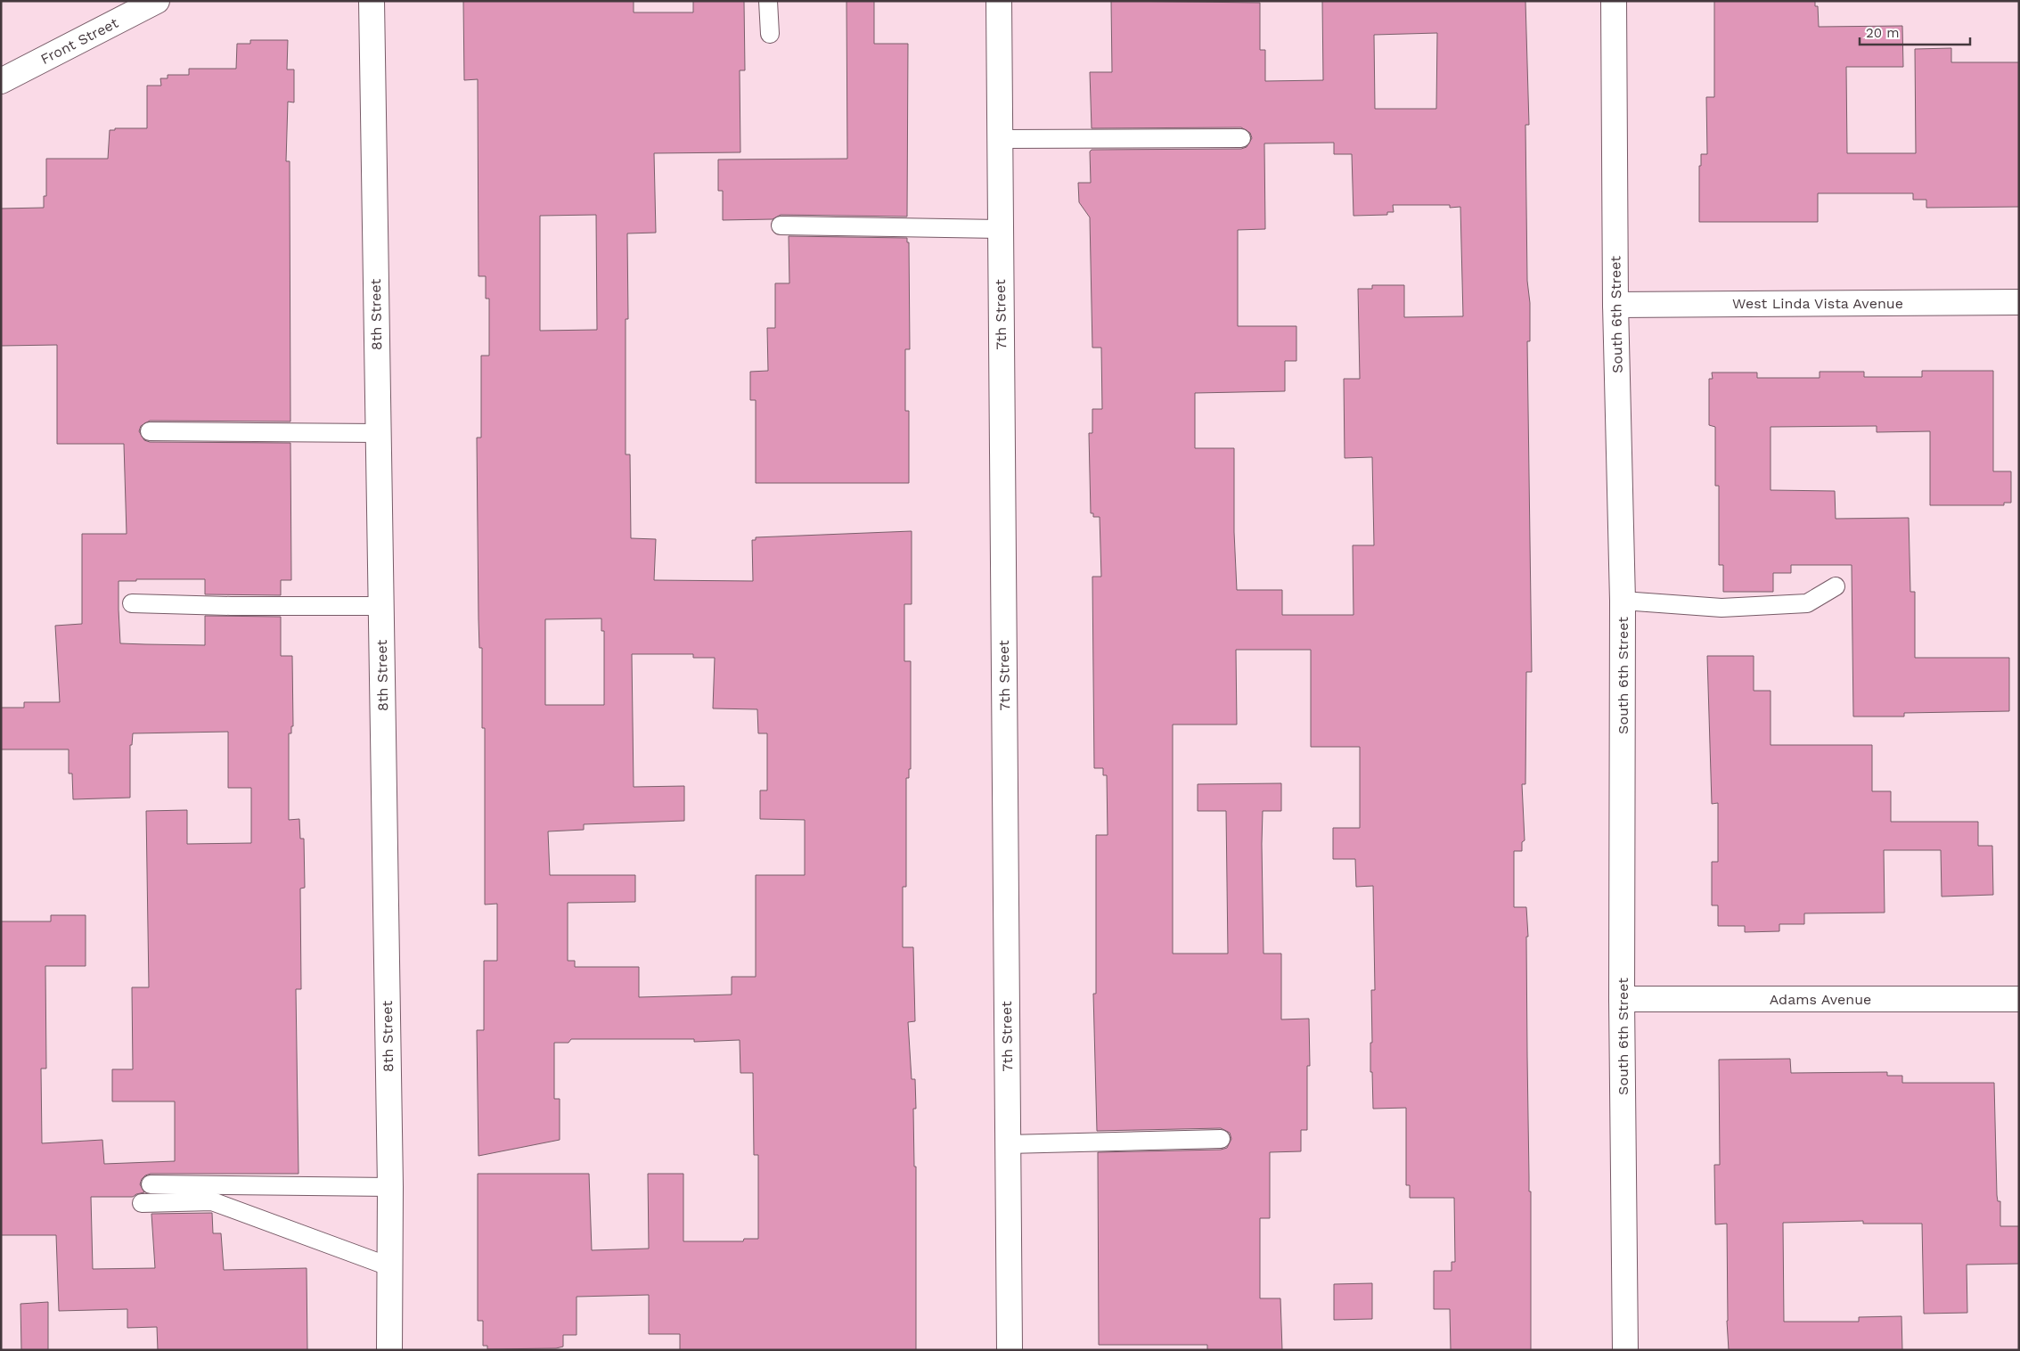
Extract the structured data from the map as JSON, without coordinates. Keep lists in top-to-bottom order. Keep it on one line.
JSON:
{"streets":{"street":["Front Street","West Linda Vista Avenue","8th Street","7th Street","South 6th Street","Adams Avenue"]},"crossings":[["West Linda Vista Avenue","South 6th Street"],["South 6th Street","Adams Avenue"]],"scale_bar":"20 m"}
